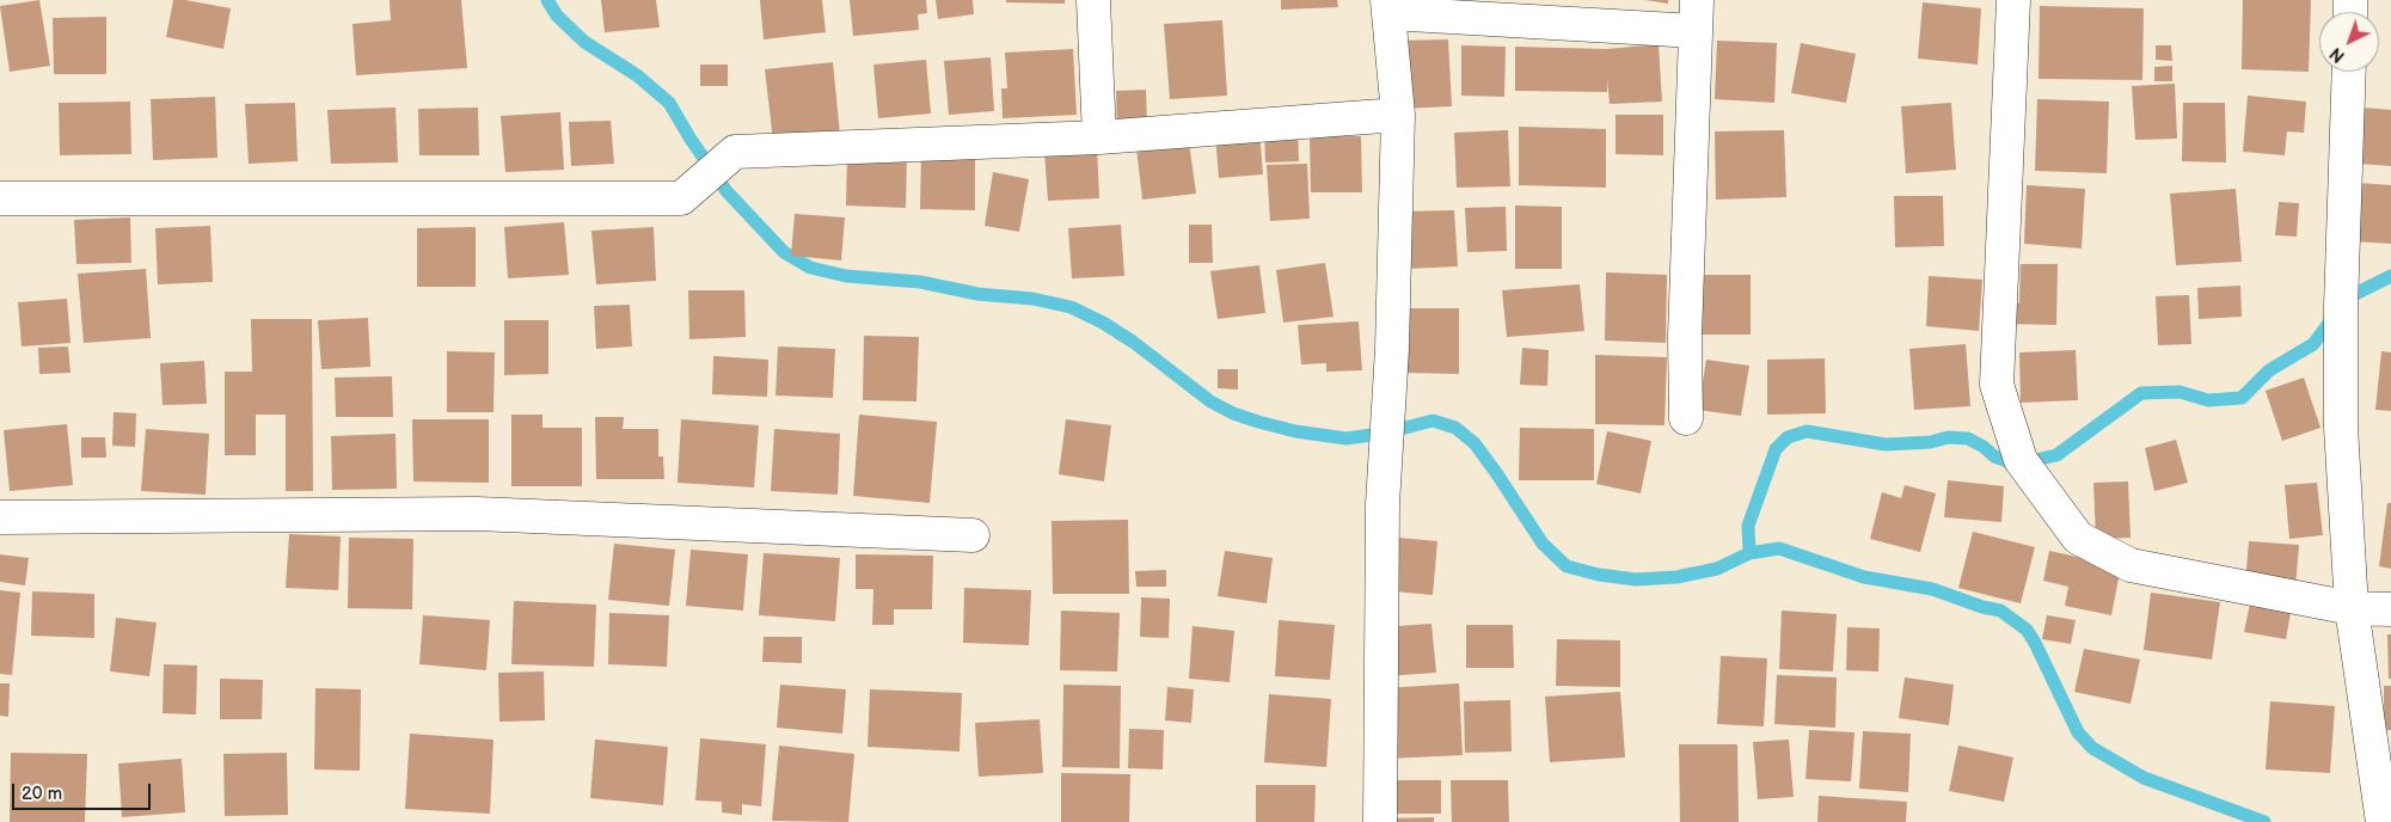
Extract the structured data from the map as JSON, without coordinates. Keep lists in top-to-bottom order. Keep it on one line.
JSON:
{"scale_bar":"20 m","north":"bottom left"}
